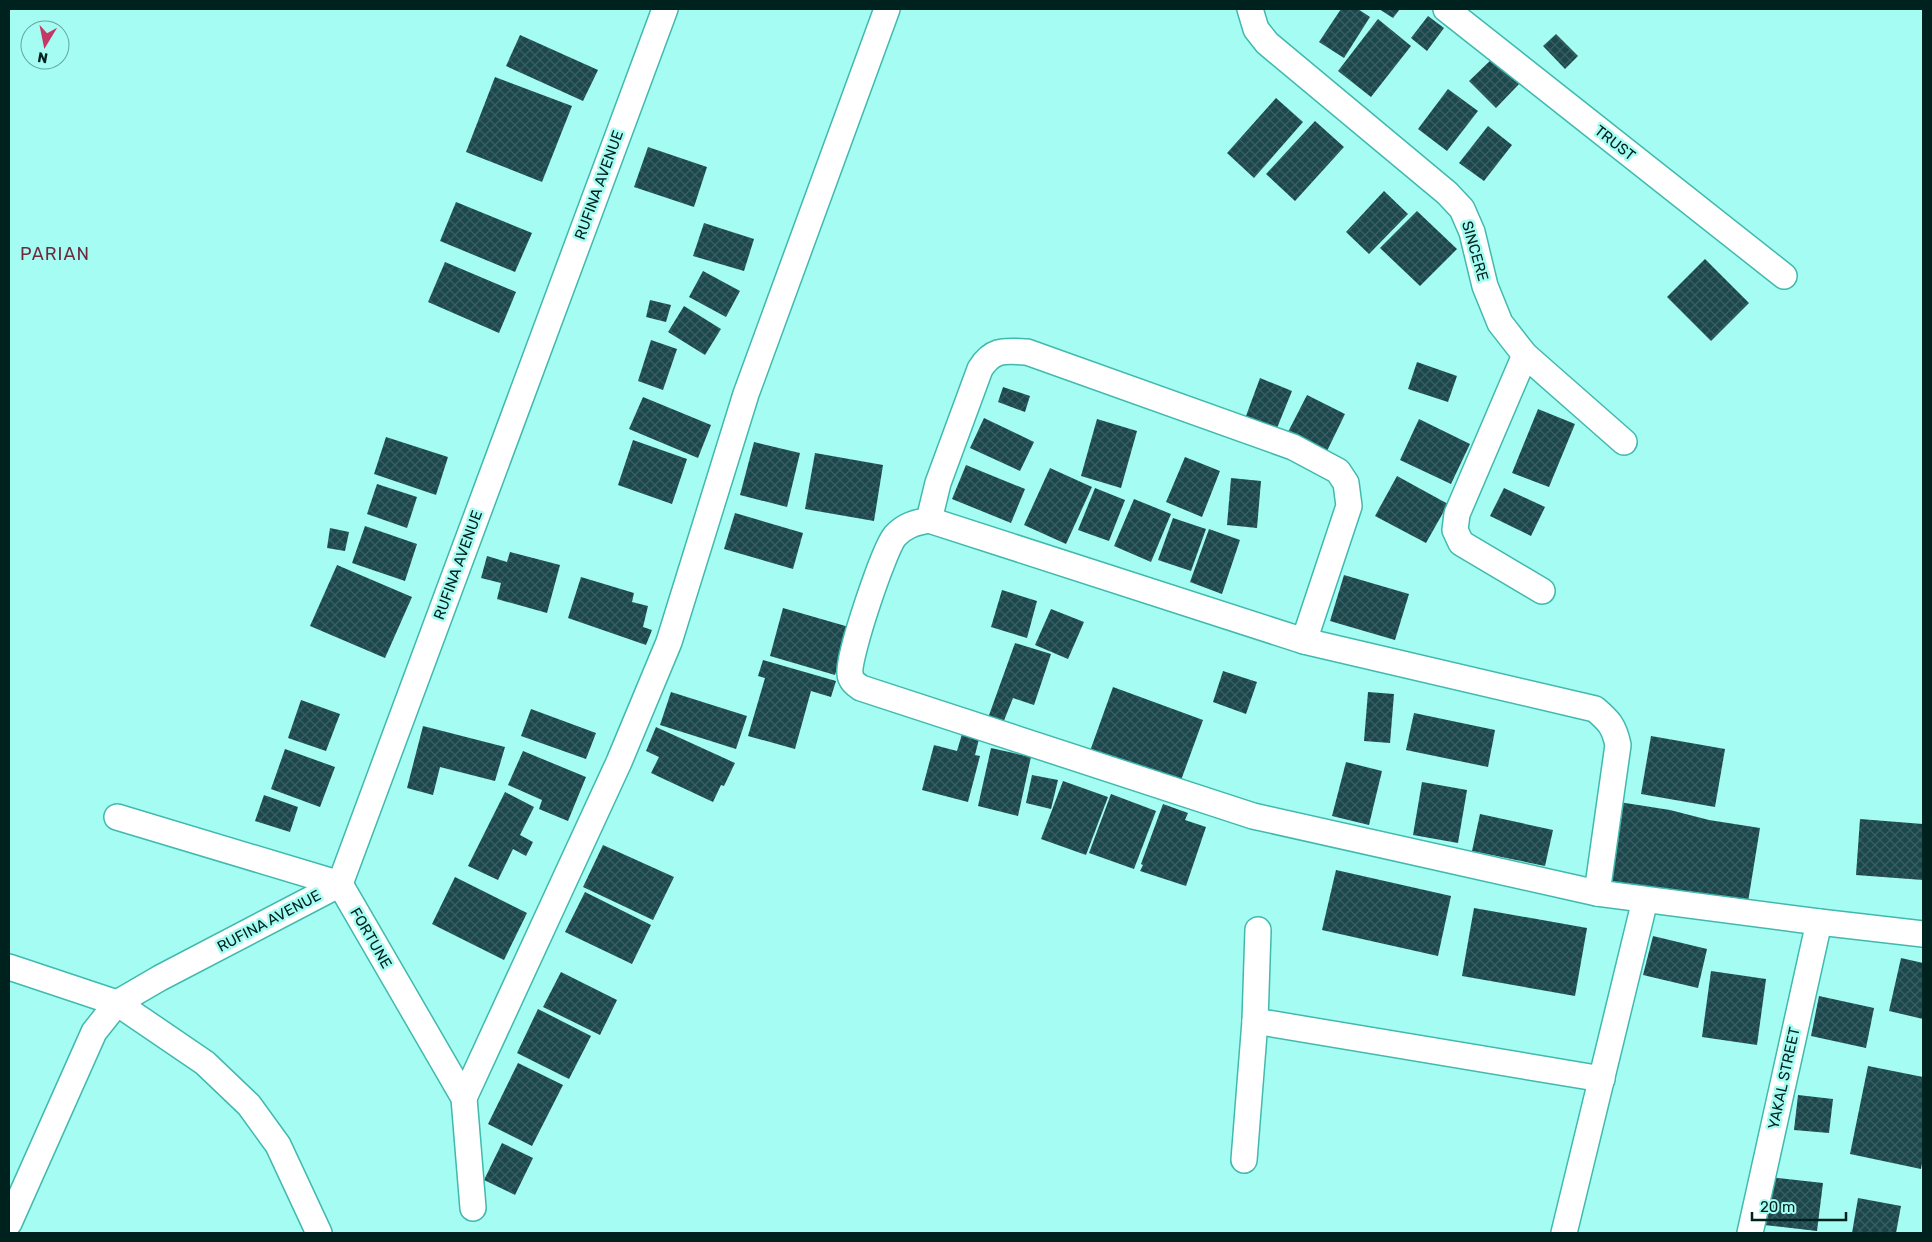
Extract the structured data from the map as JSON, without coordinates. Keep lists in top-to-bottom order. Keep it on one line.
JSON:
{"streets":{"street":["TRUST","RUFINA AVENUE","SINCERE","FORTUNE","YAKAL STREET"]},"crossings":[["RUFINA AVENUE","FORTUNE"]],"districts":["PARIAN"],"scale_bar":"20 m","north":"bottom"}
